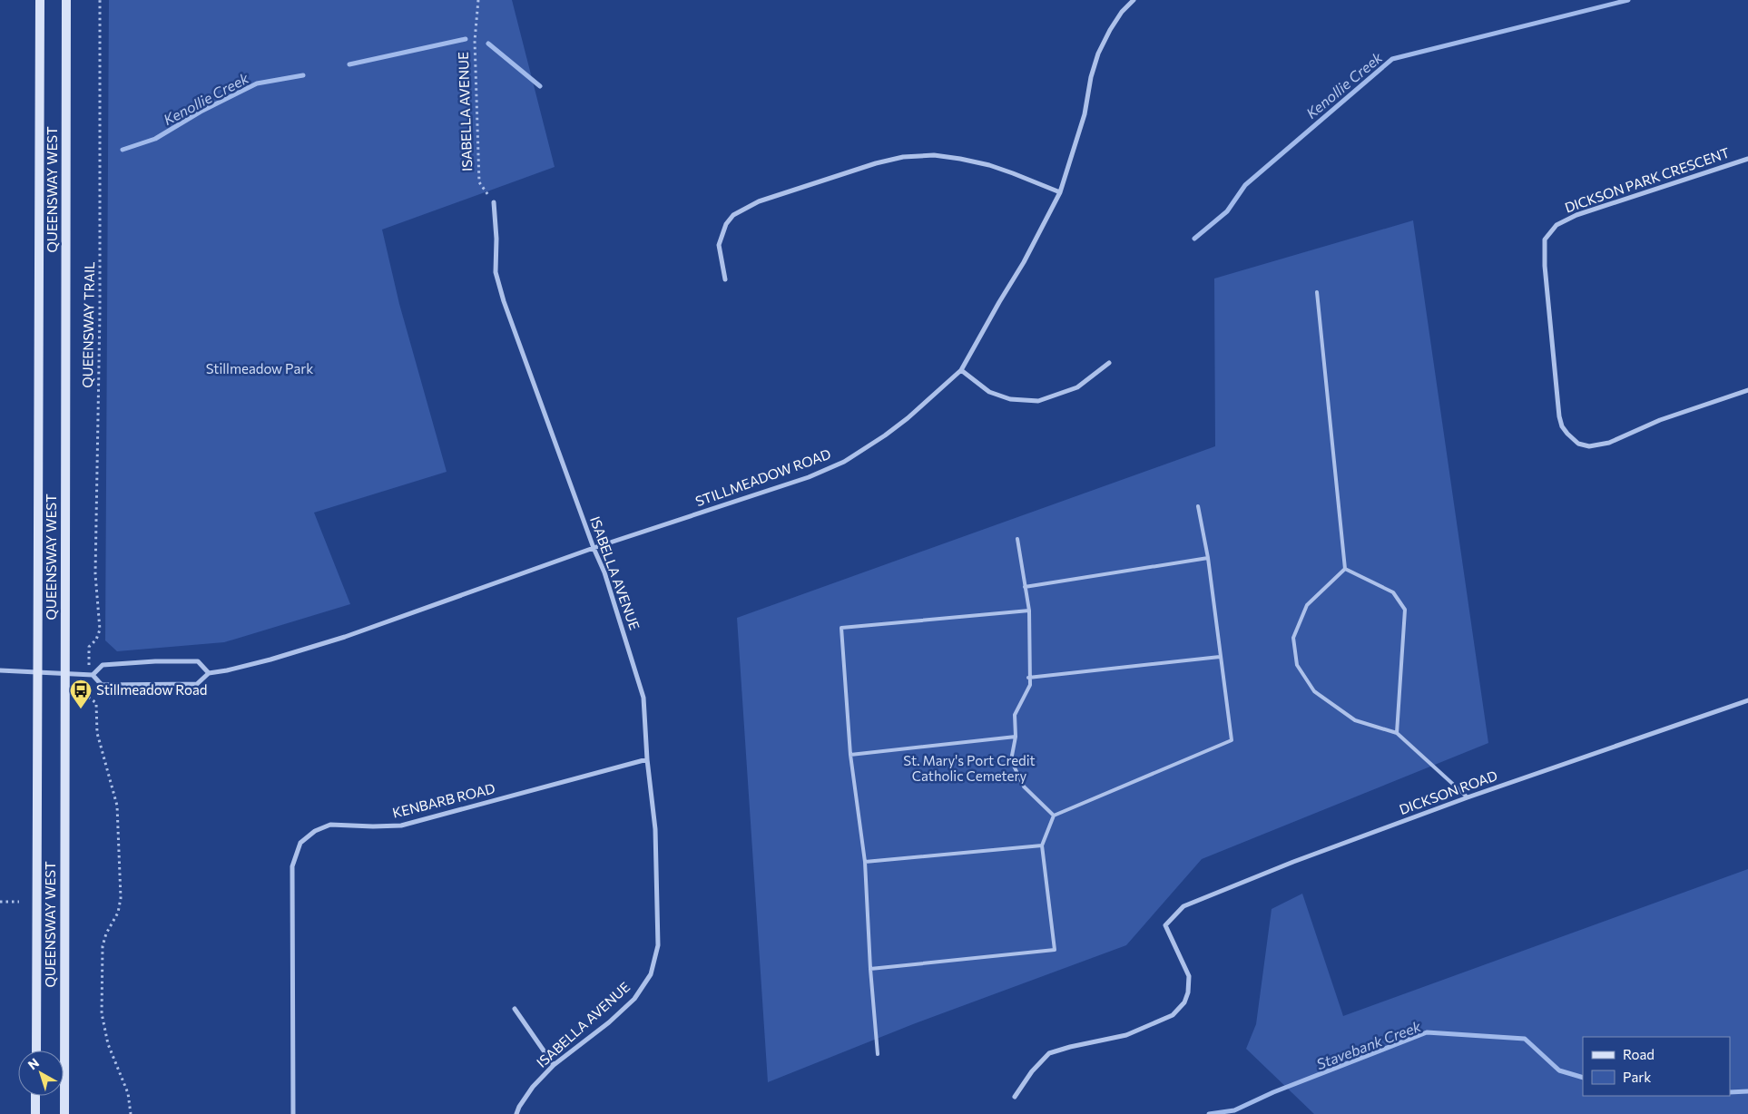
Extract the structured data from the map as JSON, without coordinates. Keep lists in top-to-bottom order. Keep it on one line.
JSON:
{"streets":{"main road":["QUEENSWAY WEST"],"street":["ISABELLA AVENUE","DICKSON PARK CRESCENT","STILLMEADOW ROAD","DICKSON ROAD","KENBARB ROAD"],"path":["QUEENSWAY TRAIL"]},"crossings":[["ISABELLA AVENUE","STILLMEADOW ROAD"],["ISABELLA AVENUE","KENBARB ROAD"],["QUEENSWAY WEST","STILLMEADOW ROAD"]],"water":["Kenollie Creek","Stavebank Creek"],"parks":["Stillmeadow Park","St. Mary's Port Credit Catholic Cemetery"],"places":{"bus stop":["Stillmeadow Road"]},"legend":["Road","Park"],"north":"top left"}
